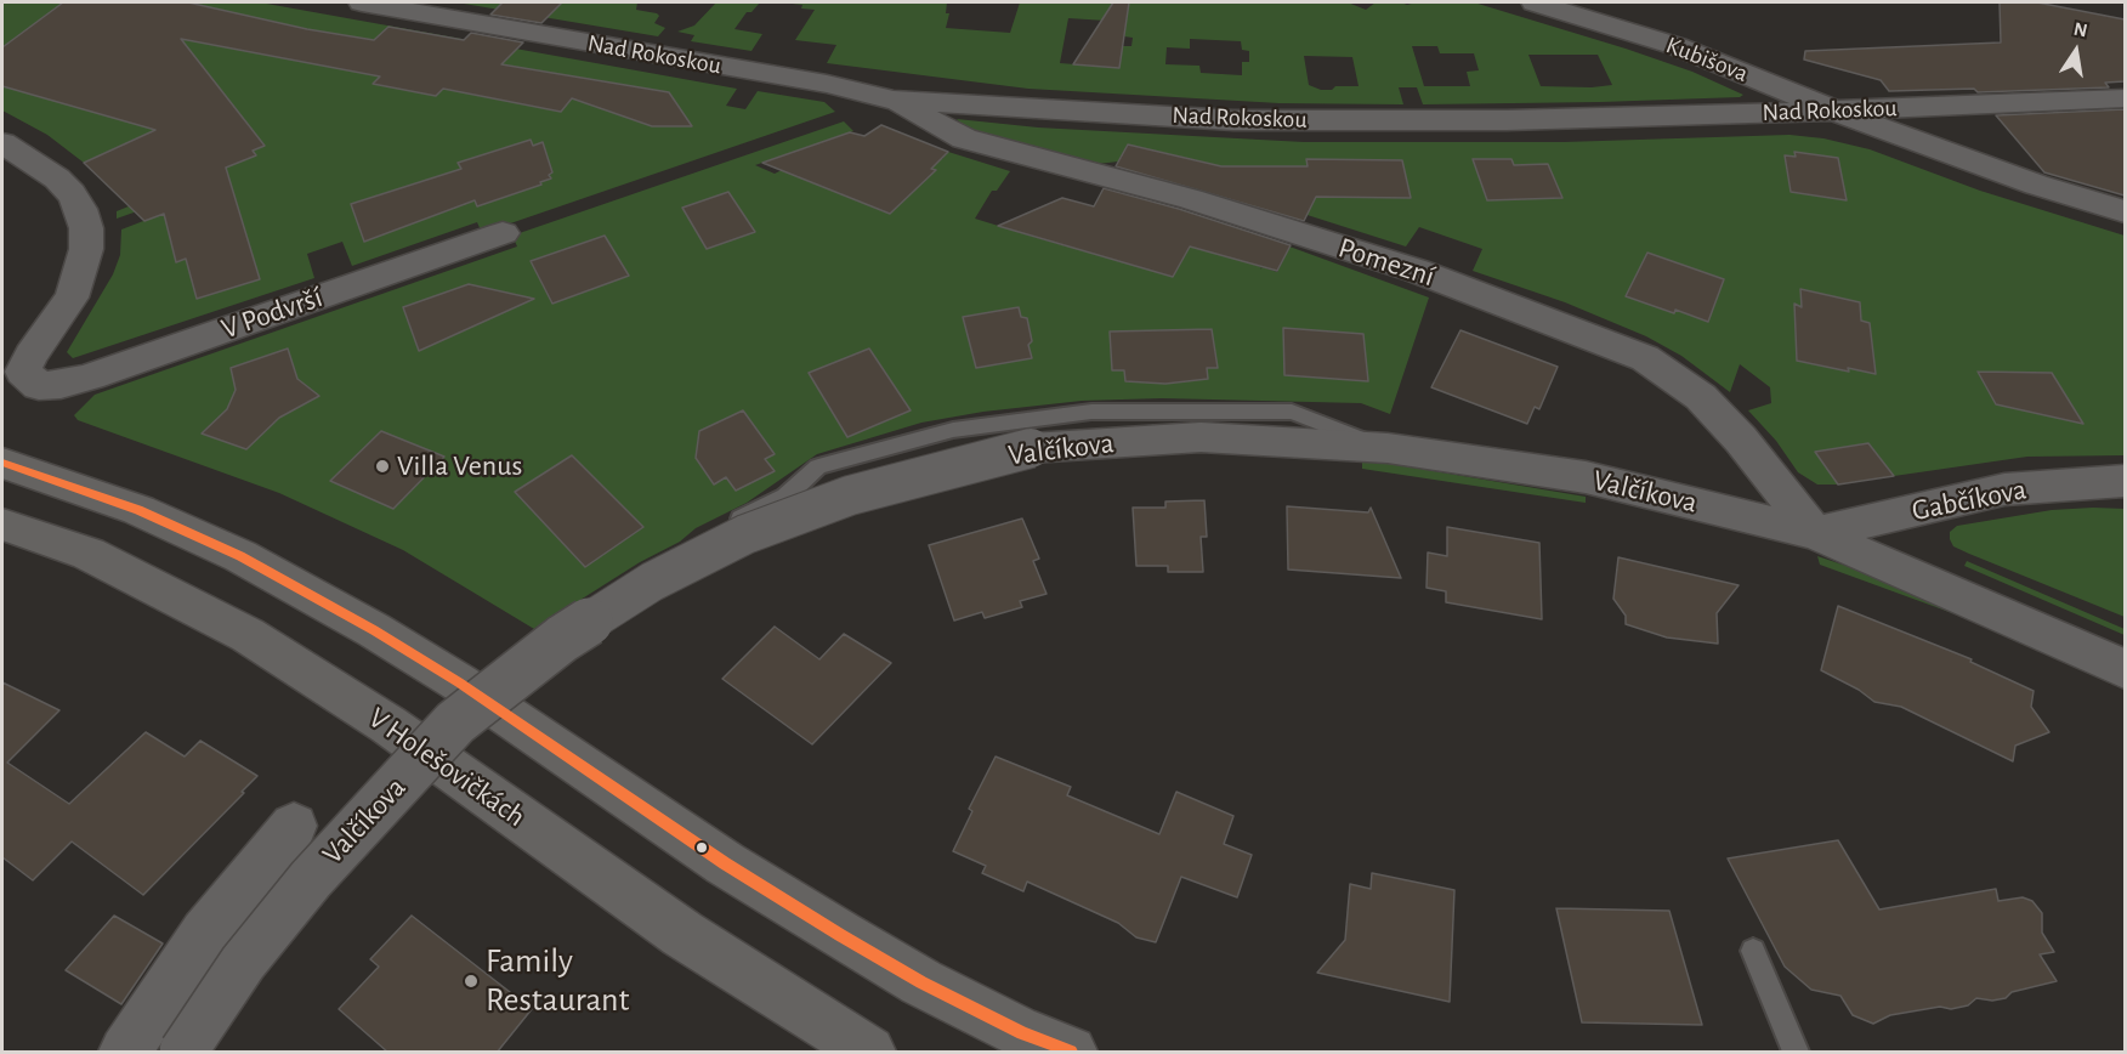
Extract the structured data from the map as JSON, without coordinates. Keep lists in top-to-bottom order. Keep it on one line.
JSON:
{"streets":{"main road":["V Holešovičkách"],"street":["Nad Rokoskou","Kubišova","Pomezní","V Podvrší","Valčíkova","Gabčíkova"]},"crossings":[["Nad Rokoskou","Kubišova"],["Nad Rokoskou","Pomezní"],["Pomezní","Valčíkova"],["Pomezní","Gabčíkova"],["Valčíkova","Gabčíkova"]],"places":["Villa Venus","Family Restaurant"],"north":"top"}
